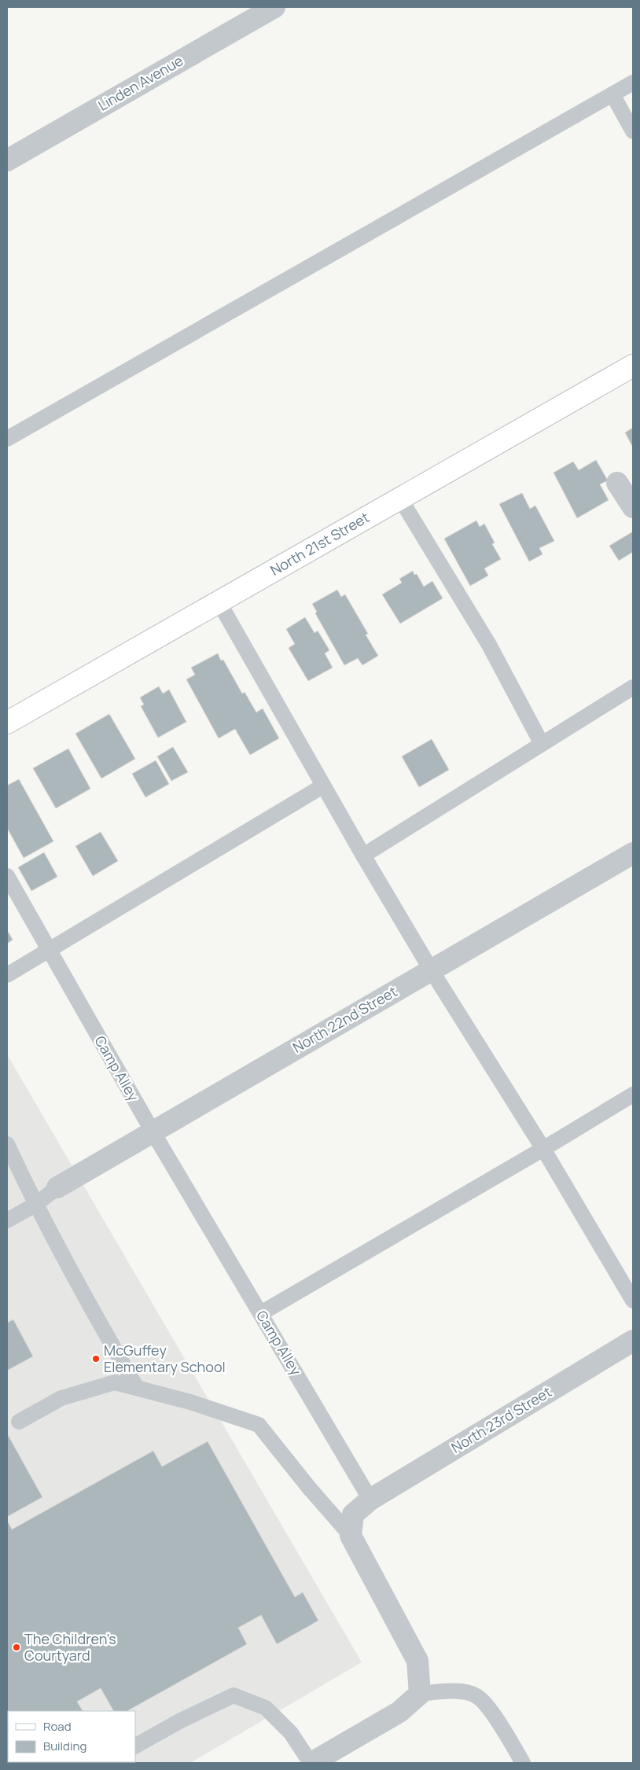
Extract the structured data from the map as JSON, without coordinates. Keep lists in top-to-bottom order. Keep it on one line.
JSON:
{"streets":{"main road":["North 21st Street"],"street":["Linden Avenue","North 22nd Street","North 23rd Street"],"lane":["Camp Alley"]},"crossings":[["North 22nd Street","Camp Alley"],["Camp Alley","North 23rd Street"]],"places":["McGuffey Elementary School","The Children's Courtyard"],"legend":["Road","Building"]}
